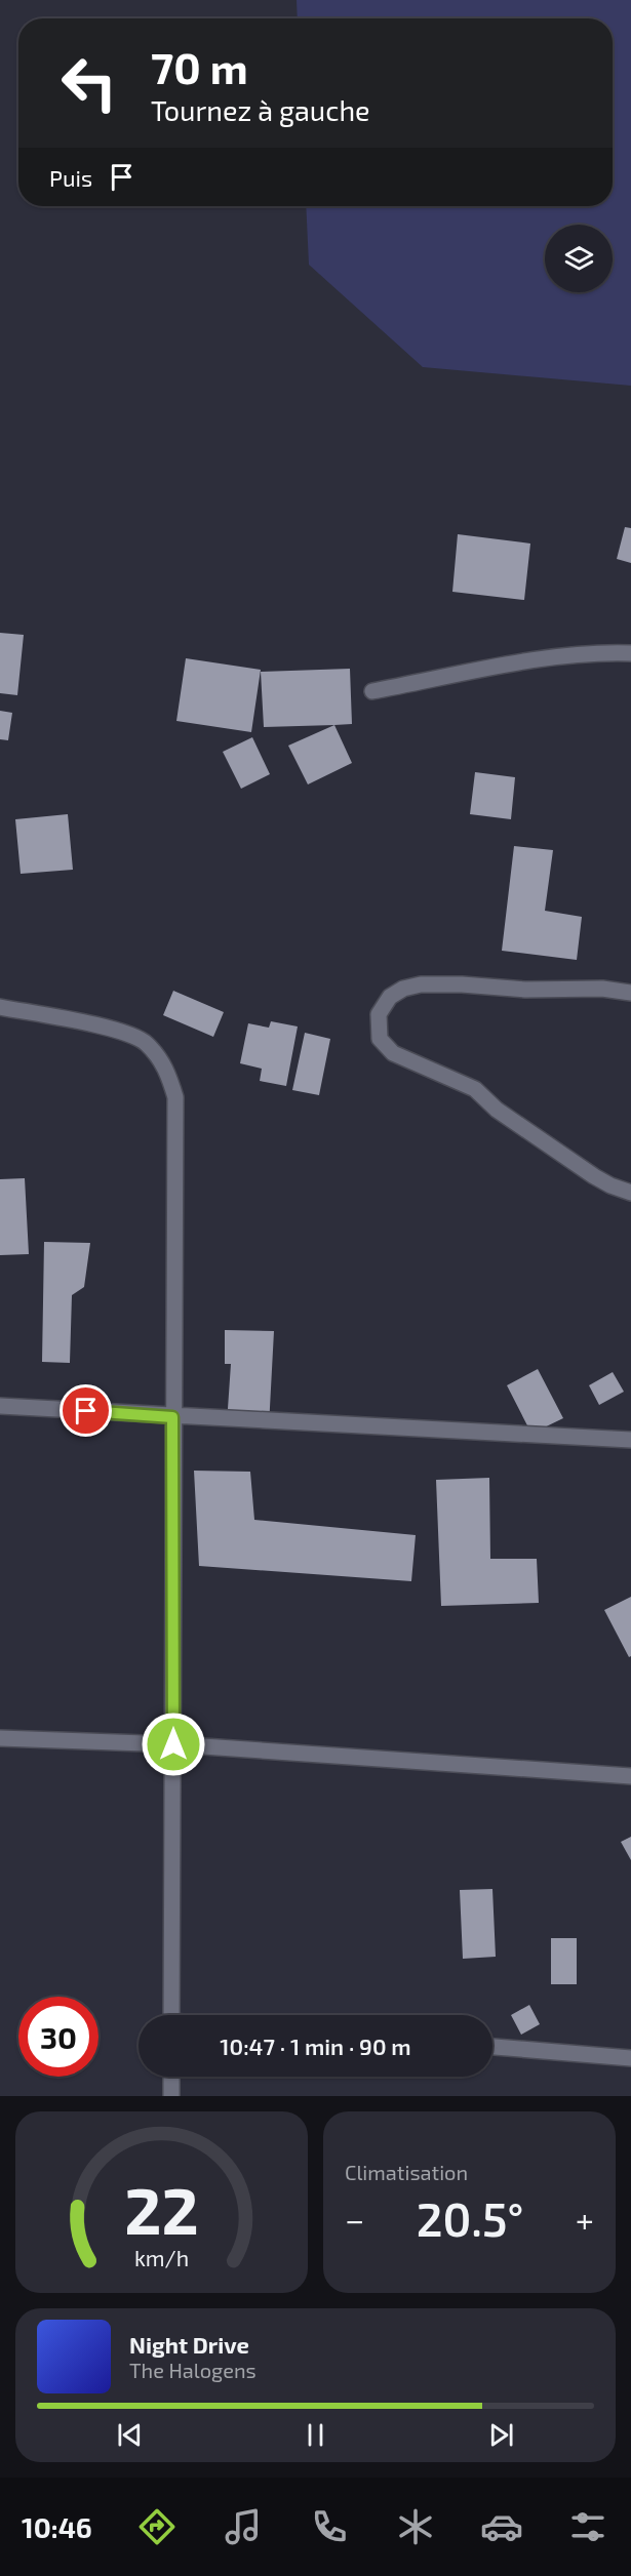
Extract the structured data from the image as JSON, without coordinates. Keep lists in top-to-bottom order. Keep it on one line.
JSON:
{"page":{"turn":["70 m","Tournez à gauche"],"then":"Puis","limit":"30","trip":"10:47 · 1 min · 90 m","tile":"Climatisation","heat":["−","20.5°","+"],"song":["Night Drive","The Halogens"],"tabs":"10:46","gauge":["22","km/h"]}}
